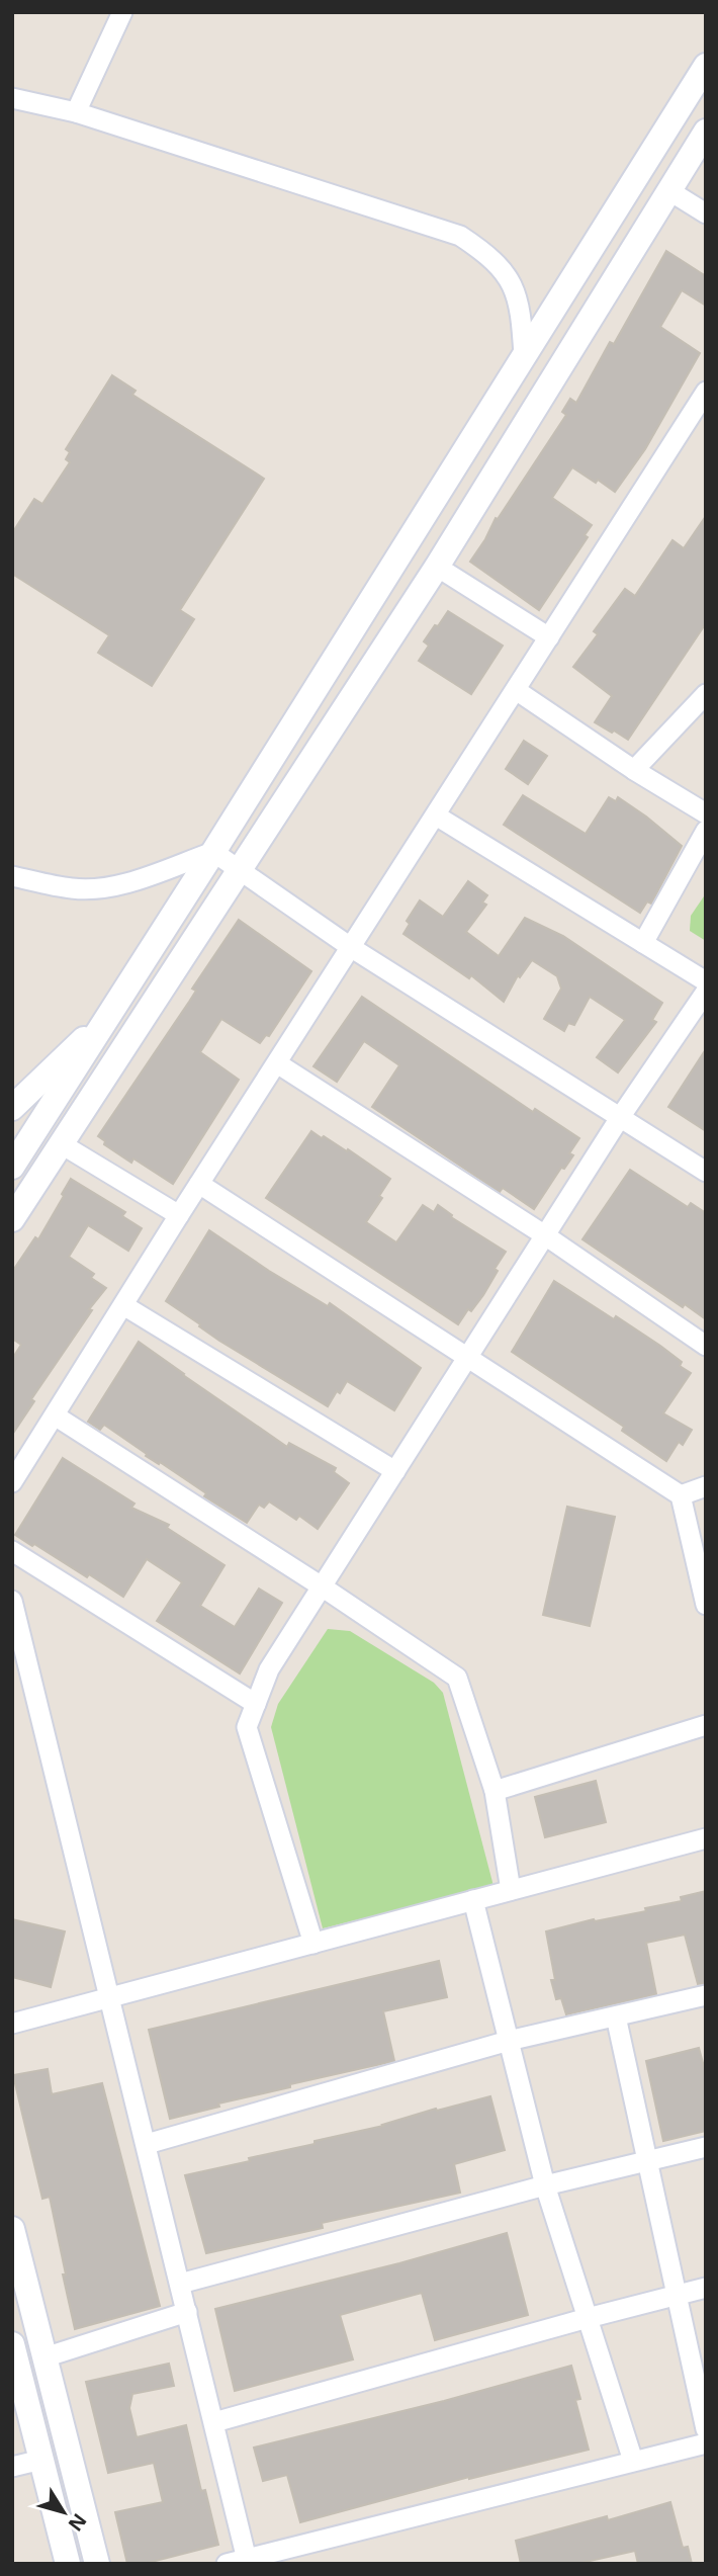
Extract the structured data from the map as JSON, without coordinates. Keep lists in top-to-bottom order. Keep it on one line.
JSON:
{"north":"bottom right"}
